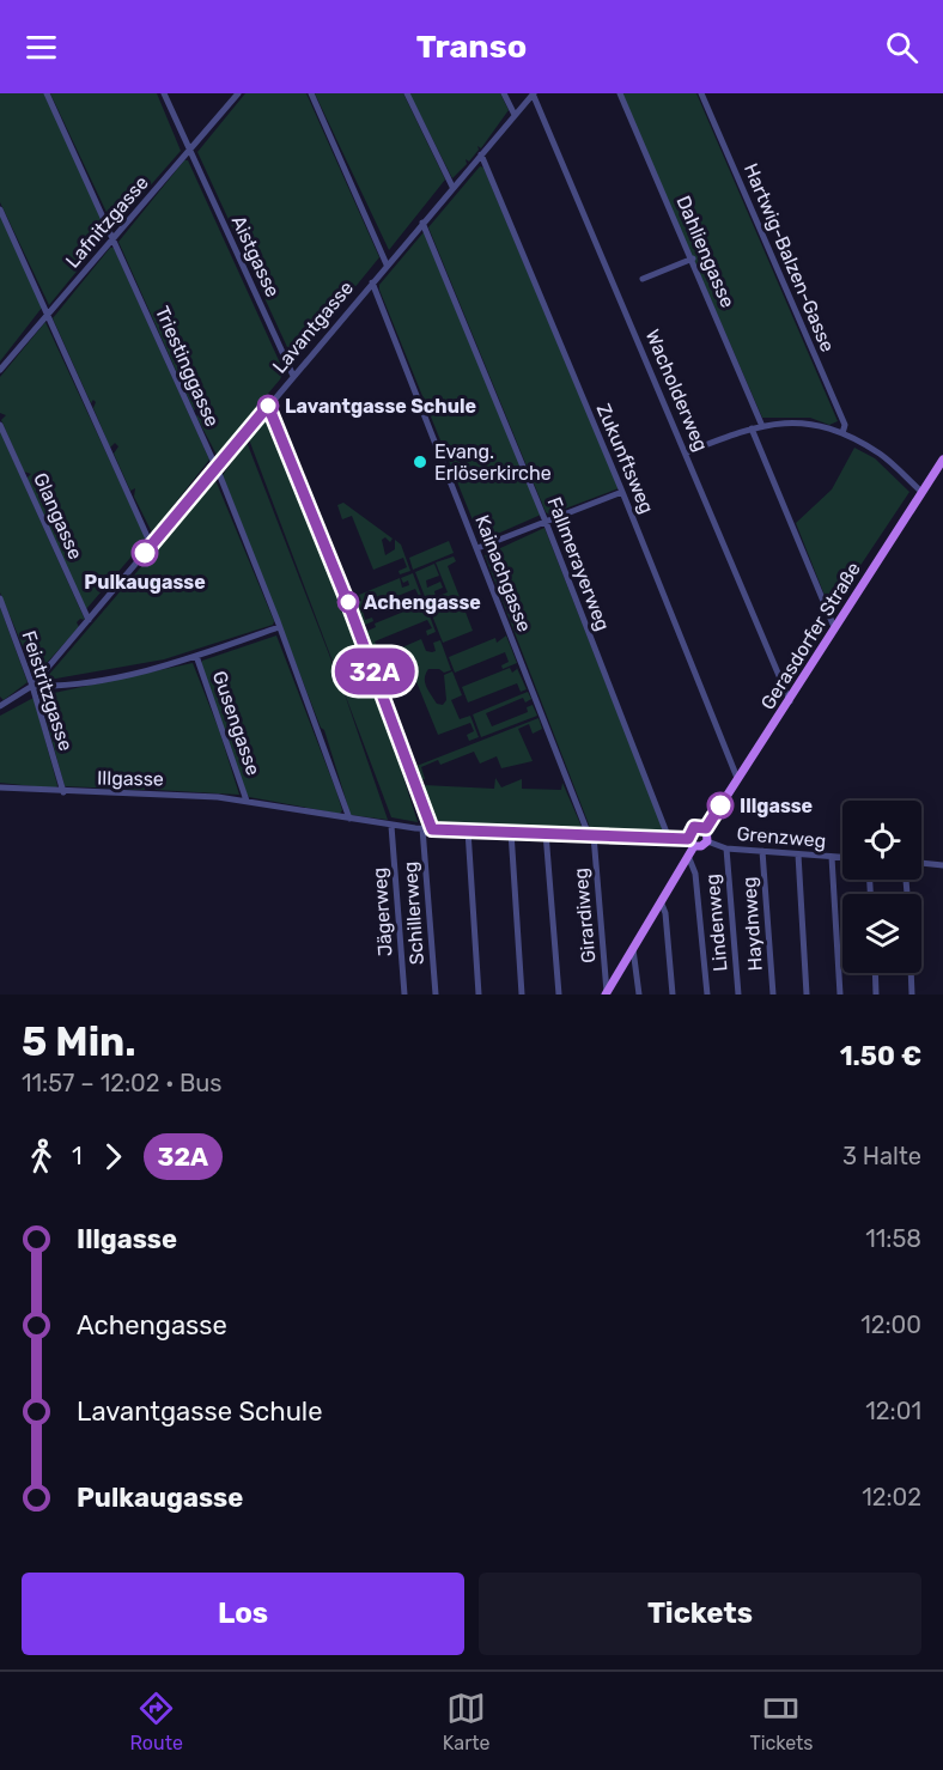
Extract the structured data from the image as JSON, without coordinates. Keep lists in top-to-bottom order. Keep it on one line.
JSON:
{"streets":{"main road":["Gerasdorfer Straße"],"street":["Lafnitzgasse","Dahliengasse","Aistgasse","Hartwig-Balzen-Gasse","Lavantgasse","Triestinggasse","Wacholderweg","Zukunftsweg","Glangasse","Fallmerayerweg","Kainachgasse","Feistritzgasse","Gusengasse","Illgasse","Grenzweg","Jägerweg","Schillerweg","Girardiweg","Lindenweg","Haydnweg"]},"crossings":[["Lafnitzgasse","Aistgasse"],["Lafnitzgasse","Triestinggasse"],["Aistgasse","Lavantgasse"],["Lavantgasse","Triestinggasse"],["Lavantgasse","Wacholderweg"],["Lavantgasse","Zukunftsweg"],["Lavantgasse","Glangasse"],["Lavantgasse","Fallmerayerweg"],["Lavantgasse","Kainachgasse"],["Lavantgasse","Feistritzgasse"],["Triestinggasse","Illgasse"],["Wacholderweg","Gerasdorfer Straße"],["Zukunftsweg","Gerasdorfer Straße"],["Fallmerayerweg","Illgasse"],["Kainachgasse","Illgasse"],["Kainachgasse","Girardiweg"],["Gerasdorfer Straße","Illgasse"],["Gerasdorfer Straße","Girardiweg"],["Feistritzgasse","Illgasse"],["Gusengasse","Illgasse"],["Illgasse","Jägerweg"],["Illgasse","Schillerweg"],["Illgasse","Girardiweg"],["Grenzweg","Lindenweg"],["Grenzweg","Haydnweg"]],"places":["Lavantgasse Schule","Evang. Erlöserkirche","Pulkaugasse","Achengasse","Illgasse"],"lines":["bus line 32A"],"page":{"header":"Transo","on_map":"32A","heading":["5 Min.","11:57 – 12:02 · Bus","1.50 €"],"legs":["1","32A","3 Halte"],"list":[{"name":"Illgasse","value":"11:58"},{"name":"Achengasse","value":"12:00"},{"name":"Lavantgasse Schule","value":"12:01"},{"name":"Pulkaugasse","value":"12:02"}],"buttons":["Los","Tickets"],"tabs":["Route","Karte","Tickets"]}}
